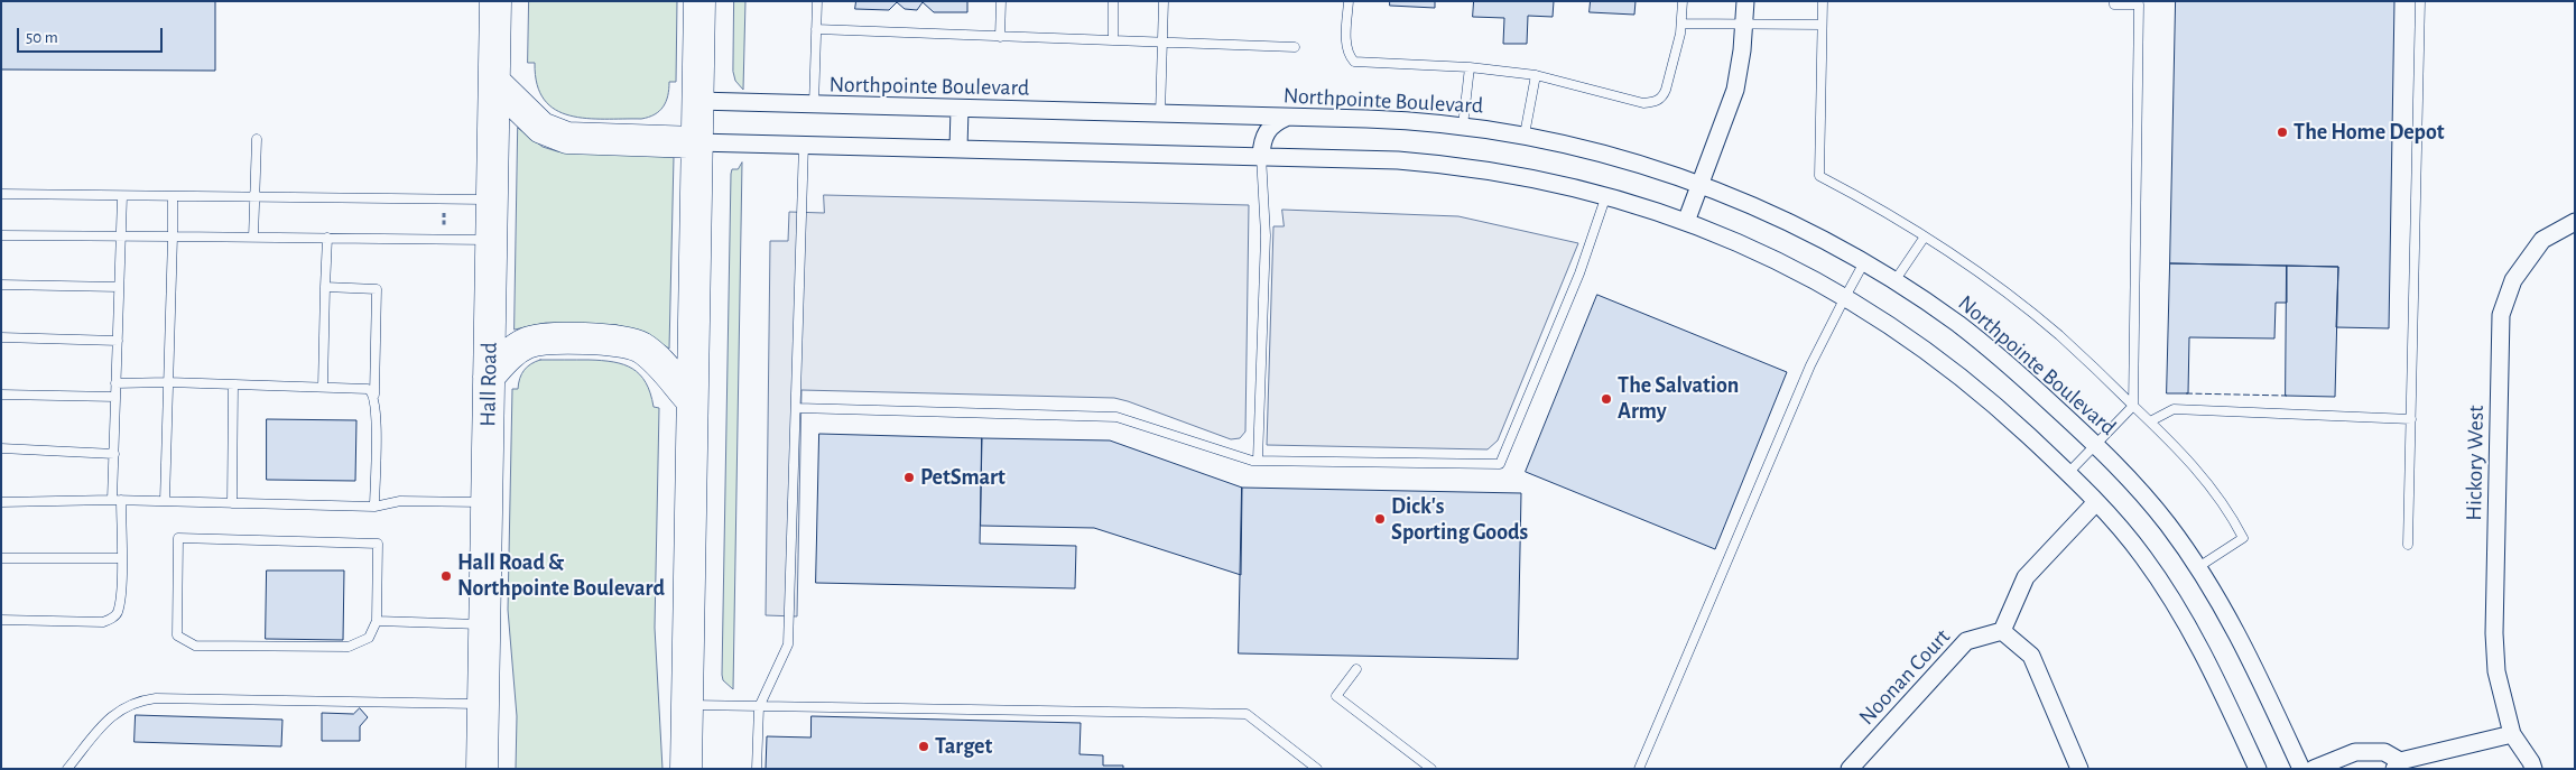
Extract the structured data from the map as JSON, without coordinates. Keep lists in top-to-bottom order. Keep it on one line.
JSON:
{"streets":{"highway":["Hall Road"],"street":["Northpointe Boulevard","Hickory West","Noonan Court"]},"places":["The Home Depot","The Salvation Army","PetSmart","Dick's Sporting Goods","Hall Road & Northpointe Boulevard","Target"],"scale_bar":"50 m"}
